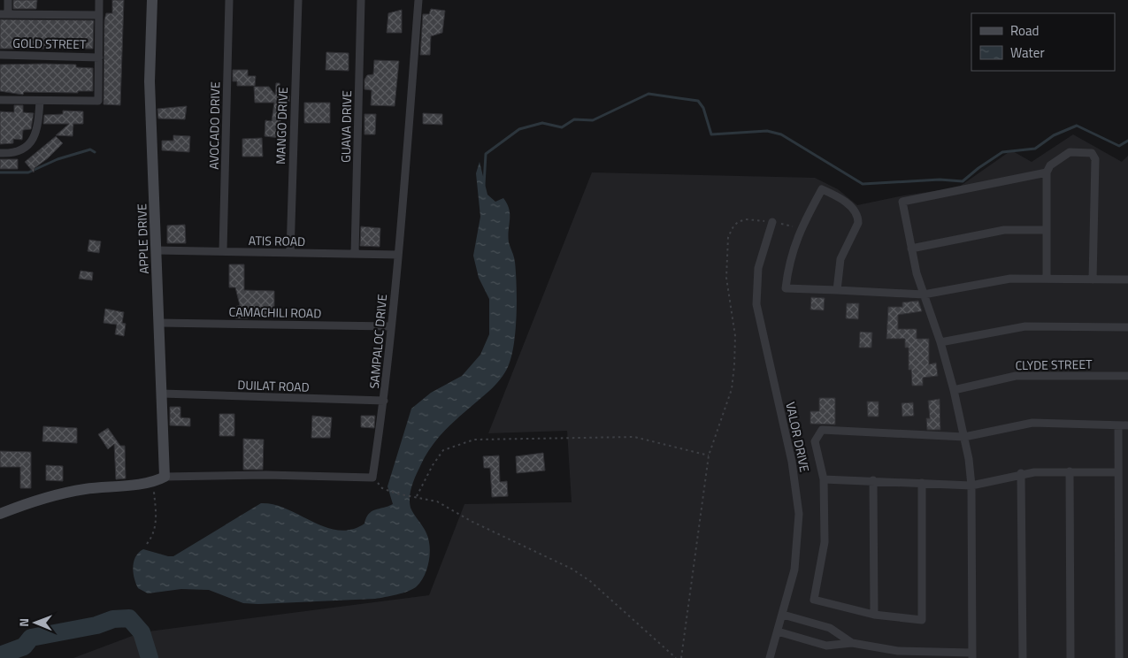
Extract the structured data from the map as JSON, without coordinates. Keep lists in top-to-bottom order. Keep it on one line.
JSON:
{"streets":{"street":["GOLD STREET","AVOCADO DRIVE","MANGO DRIVE","GUAVA DRIVE","APPLE DRIVE","ATIS ROAD","CAMACHILI ROAD","SAMPALOC DRIVE","CLYDE STREET","DUILAT ROAD","VALOR DRIVE"]},"crossings":[["AVOCADO DRIVE","ATIS ROAD"],["MANGO DRIVE","ATIS ROAD"],["GUAVA DRIVE","ATIS ROAD"],["APPLE DRIVE","ATIS ROAD"],["APPLE DRIVE","CAMACHILI ROAD"],["APPLE DRIVE","DUILAT ROAD"],["ATIS ROAD","SAMPALOC DRIVE"],["CAMACHILI ROAD","SAMPALOC DRIVE"],["SAMPALOC DRIVE","DUILAT ROAD"]],"legend":["Road","Water"],"north":"left"}
